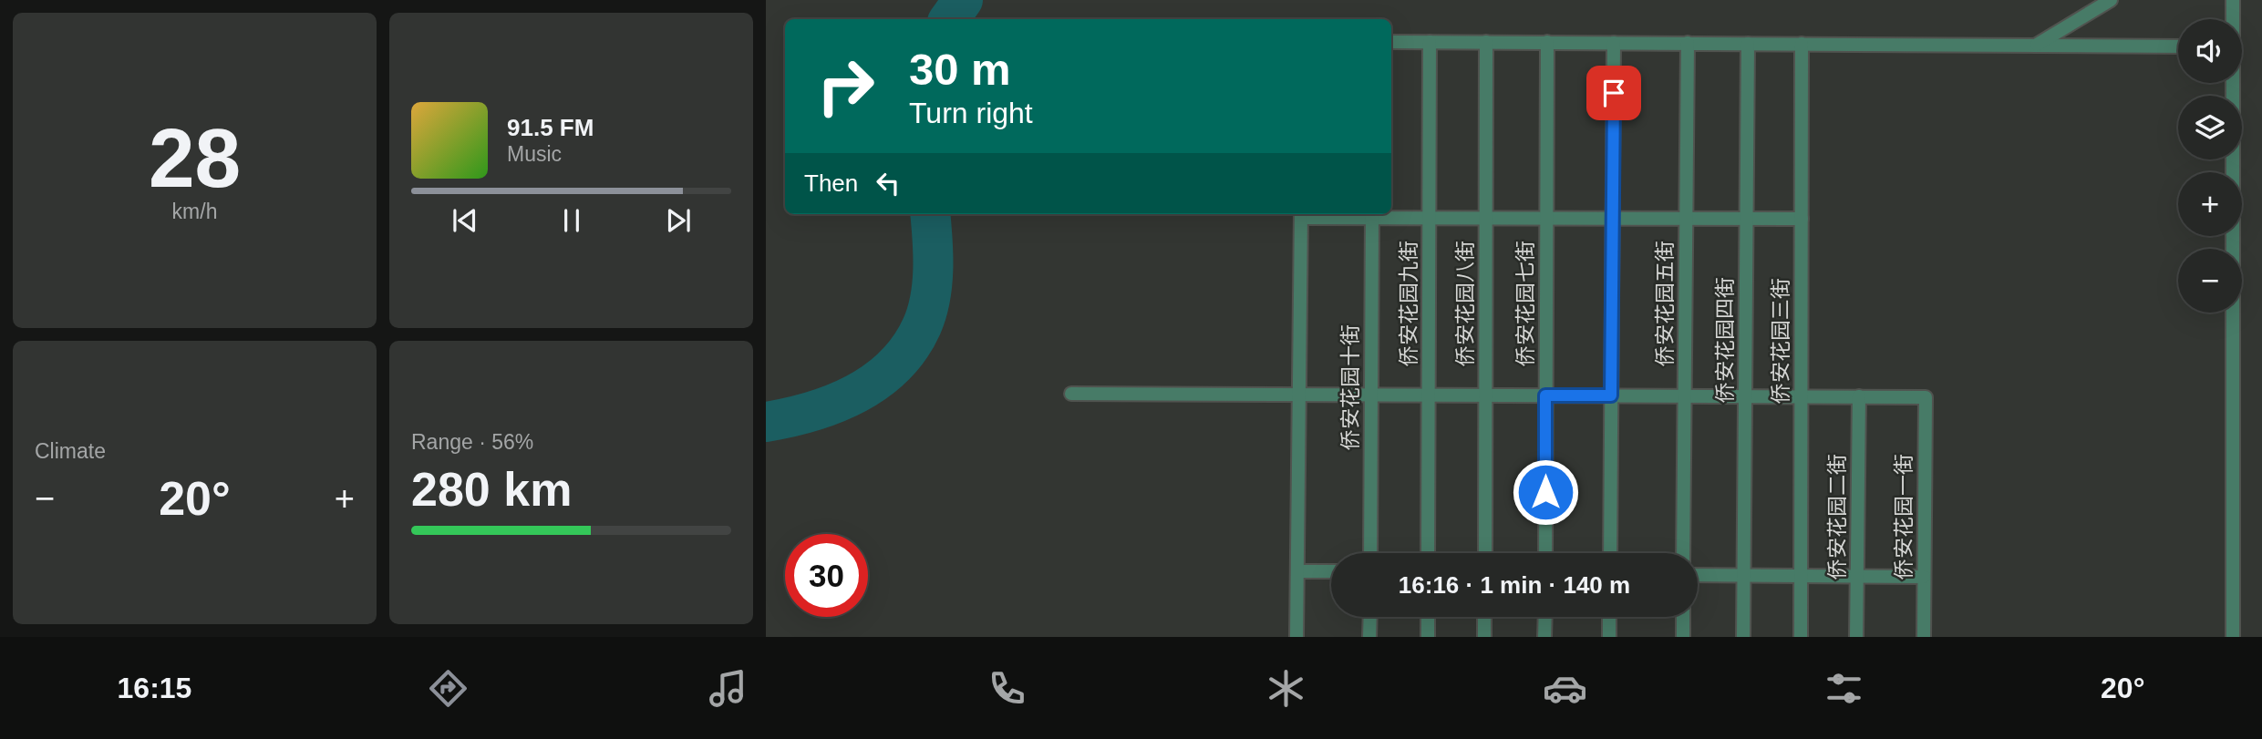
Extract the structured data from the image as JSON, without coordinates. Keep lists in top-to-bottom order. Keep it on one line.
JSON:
{"streets":{"street":["侨安花园九街","侨安花园八街","侨安花园七街","侨安花园五街","侨安花园四街","侨安花园三街","侨安花园十街","侨安花园二街","侨安花园一街"]},"crossings":[["侨安花园二街","侨安花园一街"]],"page":{"tile":[["28","km/h"],"Climate",["Range · 56%","280 km"]],"map_buttons":["+","−"],"turn":["30 m","Turn right"],"song":["91.5 FM","Music"],"then":"Then","heat":["−","20°","+"],"limit":"30","trip":"16:16 · 1 min · 140 m","tabs":["16:15","20°"]}}
